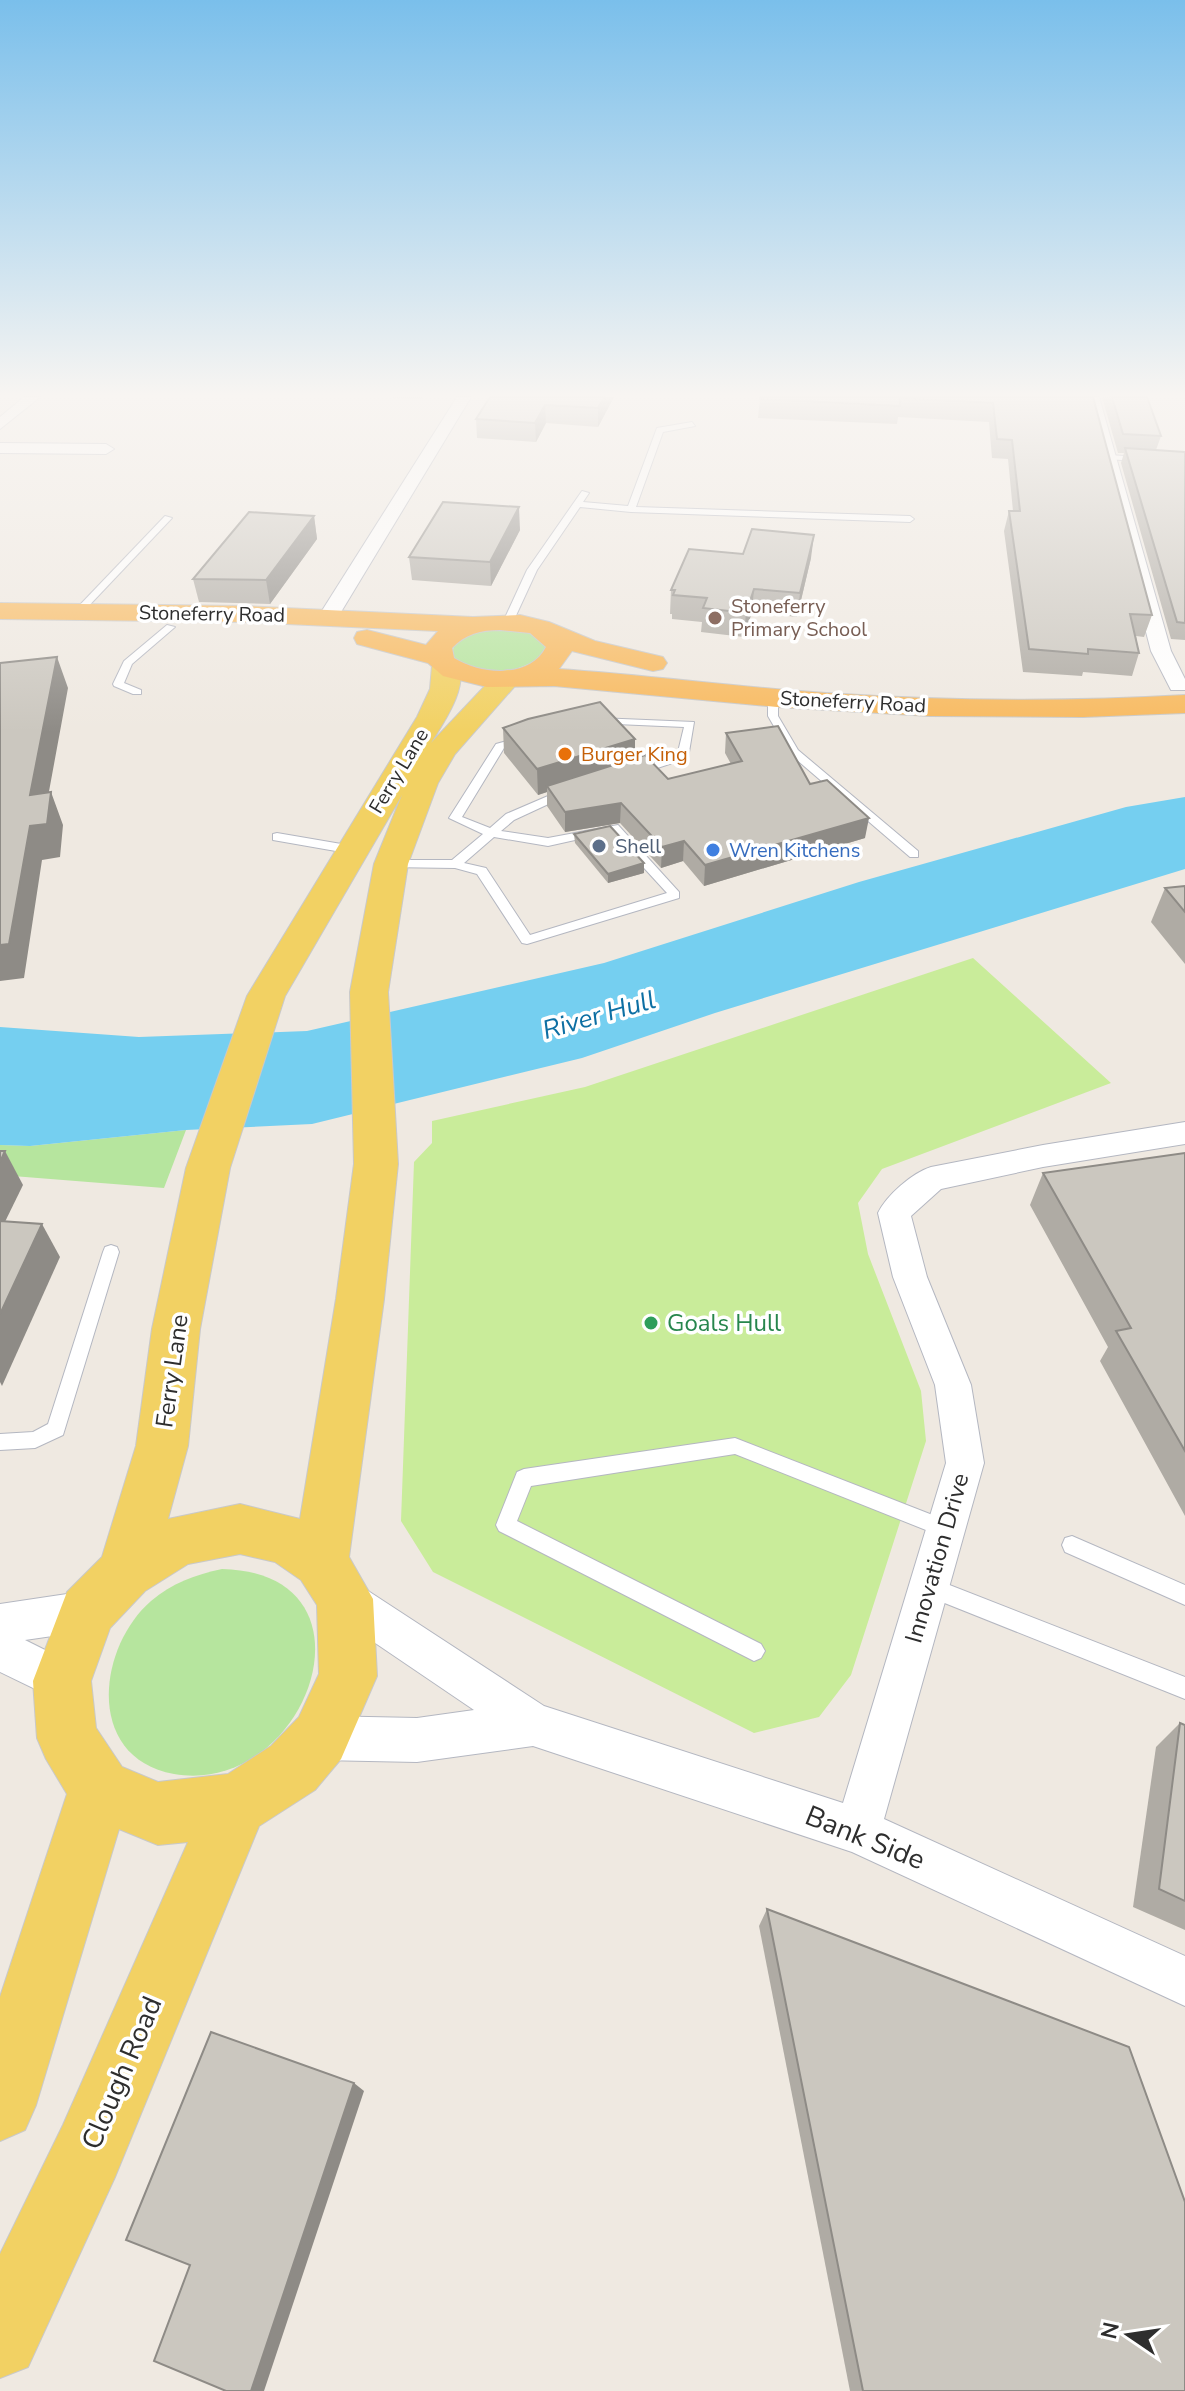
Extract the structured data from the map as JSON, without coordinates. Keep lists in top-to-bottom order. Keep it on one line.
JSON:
{"streets":{"highway":["Stoneferry Road"],"main road":["Ferry Lane","Clough Road"],"street":["Innovation Drive","Bank Side"]},"crossings":[["Stoneferry Road","Ferry Lane"],["Ferry Lane","Bank Side"],["Ferry Lane","Clough Road"],["Innovation Drive","Bank Side"],["Bank Side","Clough Road"]],"water":["River Hull"],"places":["Stoneferry Primary School","Burger King","Shell","Wren Kitchens","Goals Hull"],"north":"left"}
